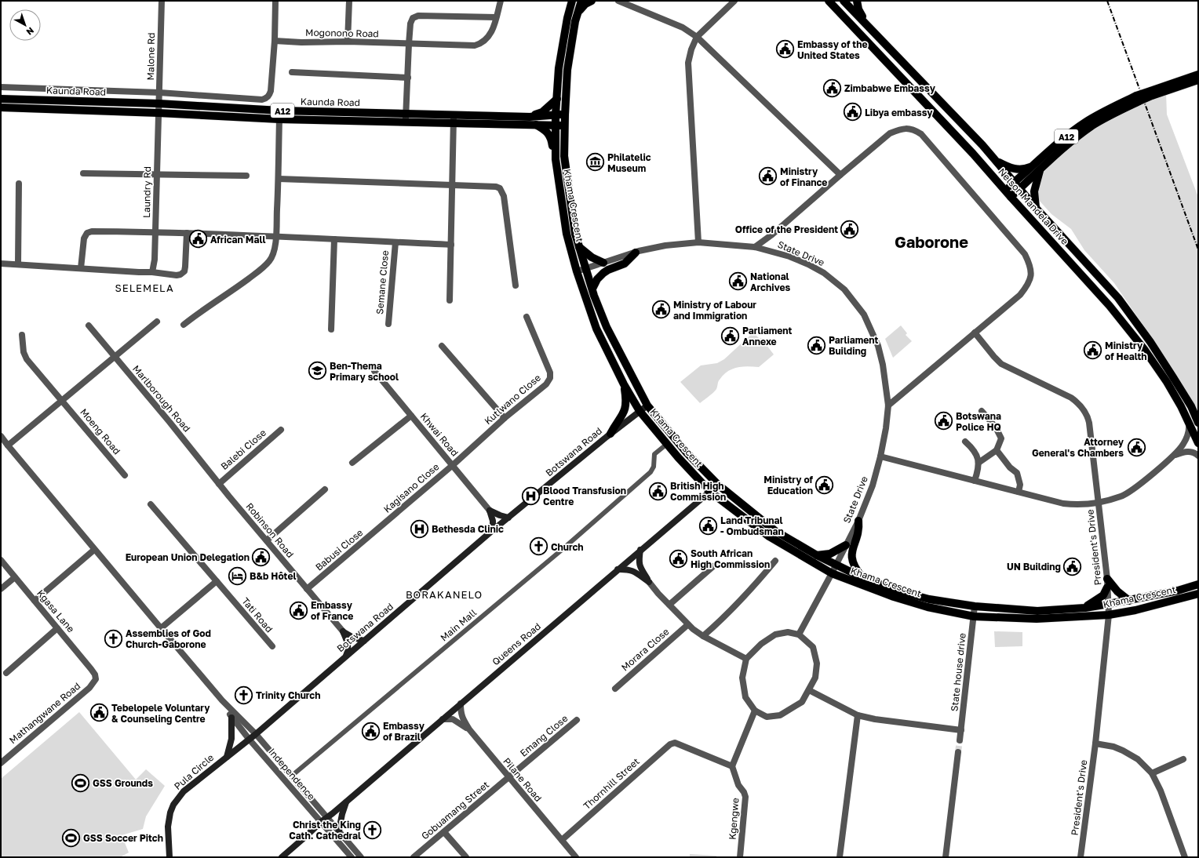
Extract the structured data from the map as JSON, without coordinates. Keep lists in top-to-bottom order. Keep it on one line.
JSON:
{"streets":{"main road":["Kaunda Road","A12","Khama Crescent","Nelson Mandela Drive","Botswana Road","Queens Road","Pula Circle"],"street":["Mogonono Road","Malone Rd","Laundry Rd","State Drive","Semane Close","Marlborough Road","Kutlwano Close","Moeng Road","Khwai Road","Balebi Close","Kagisano Close","Robinson Road","President's Drive","Babusi Close","Kgasa Lane","Tati Road","Main Mall","Morara Close","State house drive","Mathangwane Road","Emang Close","Independence","Pilane Road","Thornhill Street","Gobuamang Street","Kgengwe"]},"crossings":[["Malone Rd","Kaunda Road"],["Malone Rd","Laundry Rd"],["Kaunda Road","Laundry Rd"],["Kaunda Road","Khama Crescent"],["A12","Nelson Mandela Drive"],["Khama Crescent","State Drive"],["Khama Crescent","Botswana Road"],["Khama Crescent","President's Drive"],["Khama Crescent","Main Mall"],["Khama Crescent","Queens Road"],["Khama Crescent","State house drive"],["Marlborough Road","Balebi Close"],["Marlborough Road","Robinson Road"],["Kutlwano Close","Khwai Road"],["Kutlwano Close","Kagisano Close"],["Khwai Road","Kagisano Close"],["Balebi Close","Robinson Road"],["Botswana Road","Pula Circle"],["Botswana Road","Independence"],["Kagisano Close","Babusi Close"],["Robinson Road","Babusi Close"],["Kgasa Lane","Mathangwane Road"],["Main Mall","Independence"],["Queens Road","Independence"],["Emang Close","Pilane Road"],["Emang Close","Gobuamang Street"],["Pula Circle","Independence"],["Pilane Road","Thornhill Street"],["Pilane Road","Gobuamang Street"],["Thornhill Street","Kgengwe"]],"districts":["Gaborone","SELEMELA","BORAKANELO"],"places":{"public building":["Embassy of the United States","Zimbabwe Embassy","Libya embassy","Ministry of Finance","Office of the President","African Mall","National Archives","Ministry of Labour and Immigration","Parliament Annexe","Parliament Building","Ministry of Health","Botswana Police HQ","Attorney General's Chambers","Ministry of Education","British High Commission","Land Tribunal - Ombudsman","European Union Delegation","South African High Commission","UN Building","Embassy of France","Tebelopele Voluntary & Counseling Centre","Embassy of Brazil"],"museum":["Philatelic Museum"],"school or university":["Ben-Thema Primary school"],"hospital":["Blood Transfusion Centre","Bethesda Clinic"],"church":["Church","Assemblies of God Church-Gaborone","Trinity Church","Christ the King Cath. Cathedral"],"hotel":["B&b Hôtel"],"sports":["GSS Grounds","GSS Soccer Pitch"]},"north":"bottom right"}
